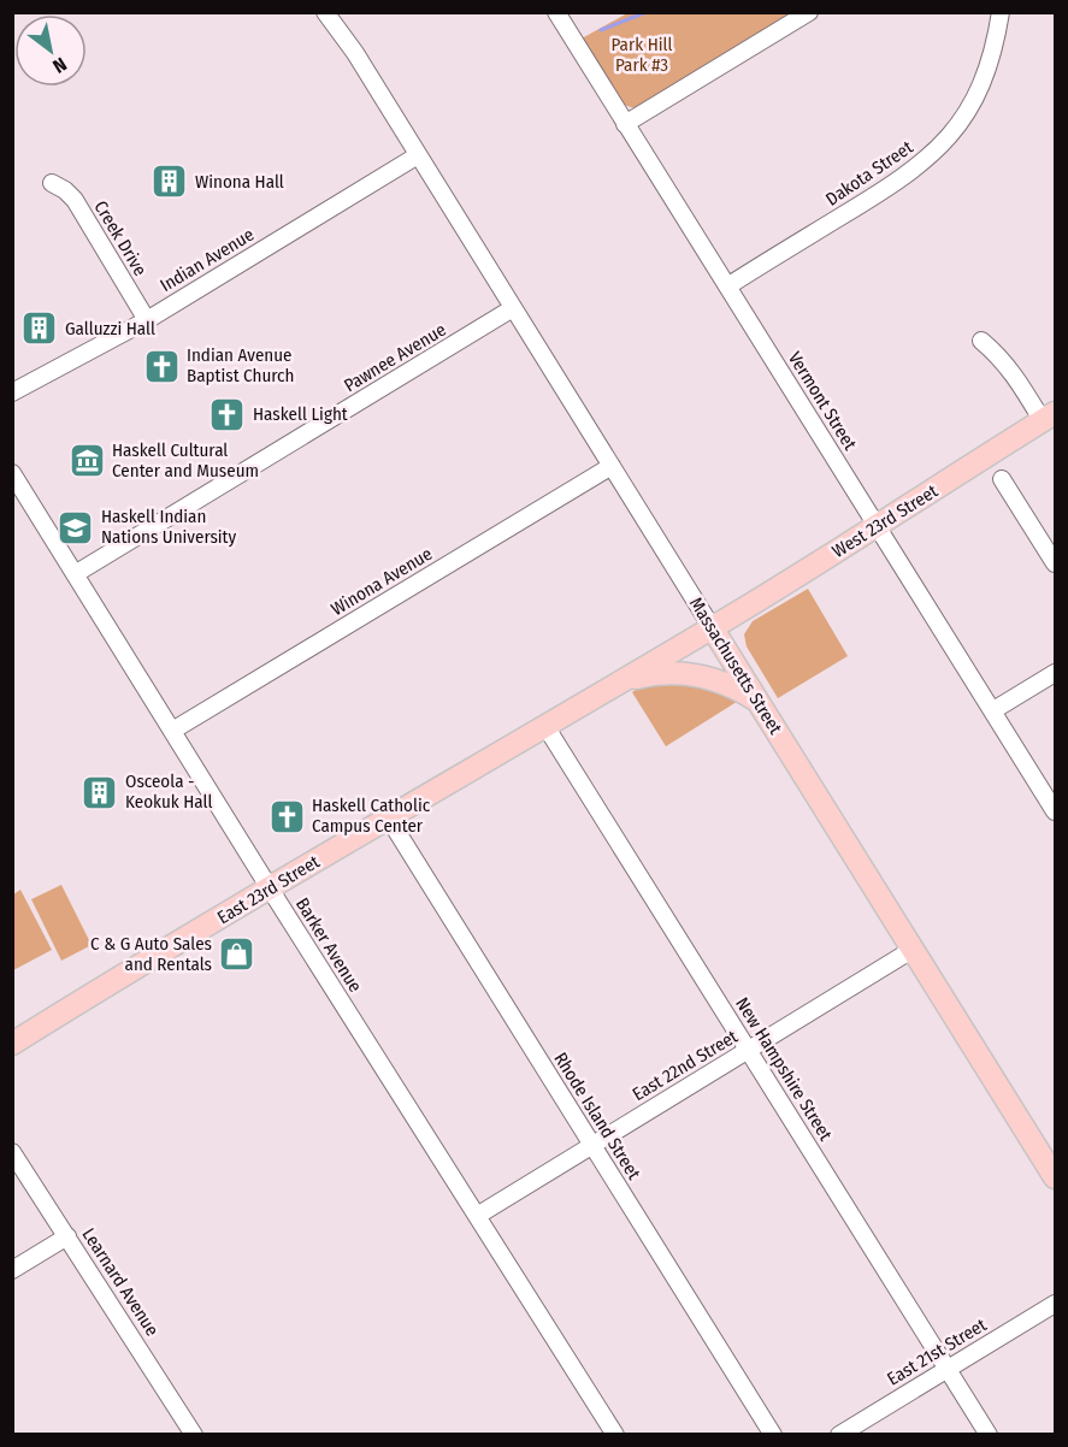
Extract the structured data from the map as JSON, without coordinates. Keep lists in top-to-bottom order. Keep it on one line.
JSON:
{"streets":{"main road":["West 23rd Street","Massachusetts Street","East 23rd Street"],"street":["Dakota Street","Creek Drive","Indian Avenue","Pawnee Avenue","Vermont Street","Winona Avenue","Barker Avenue","East 22nd Street","New Hampshire Street","Rhode Island Street","Learnard Avenue","East 21st Street"]},"crossings":[["Dakota Street","Vermont Street"],["Creek Drive","Indian Avenue"],["Indian Avenue","Massachusetts Street"],["Pawnee Avenue","Massachusetts Street"],["Pawnee Avenue","Barker Avenue"],["Vermont Street","West 23rd Street"],["West 23rd Street","Massachusetts Street"],["West 23rd Street","East 23rd Street"],["Winona Avenue","Massachusetts Street"],["Winona Avenue","Barker Avenue"],["Massachusetts Street","East 23rd Street"],["Massachusetts Street","East 22nd Street"],["East 23rd Street","Barker Avenue"],["East 23rd Street","New Hampshire Street"],["East 23rd Street","Rhode Island Street"],["Barker Avenue","East 22nd Street"],["East 22nd Street","New Hampshire Street"],["East 22nd Street","Rhode Island Street"],["New Hampshire Street","East 21st Street"]],"parks":["Park Hill Park #3"],"places":{"building":["Winona Hall","Galluzzi Hall","Osceola - Keokuk Hall"],"church":["Indian Avenue Baptist Church","Haskell Light","Haskell Catholic Campus Center"],"museum":["Haskell Cultural Center and Museum"],"school or university":["Haskell Indian Nations University"],"shop":["C & G Auto Sales and Rentals"]},"north":"bottom right"}
